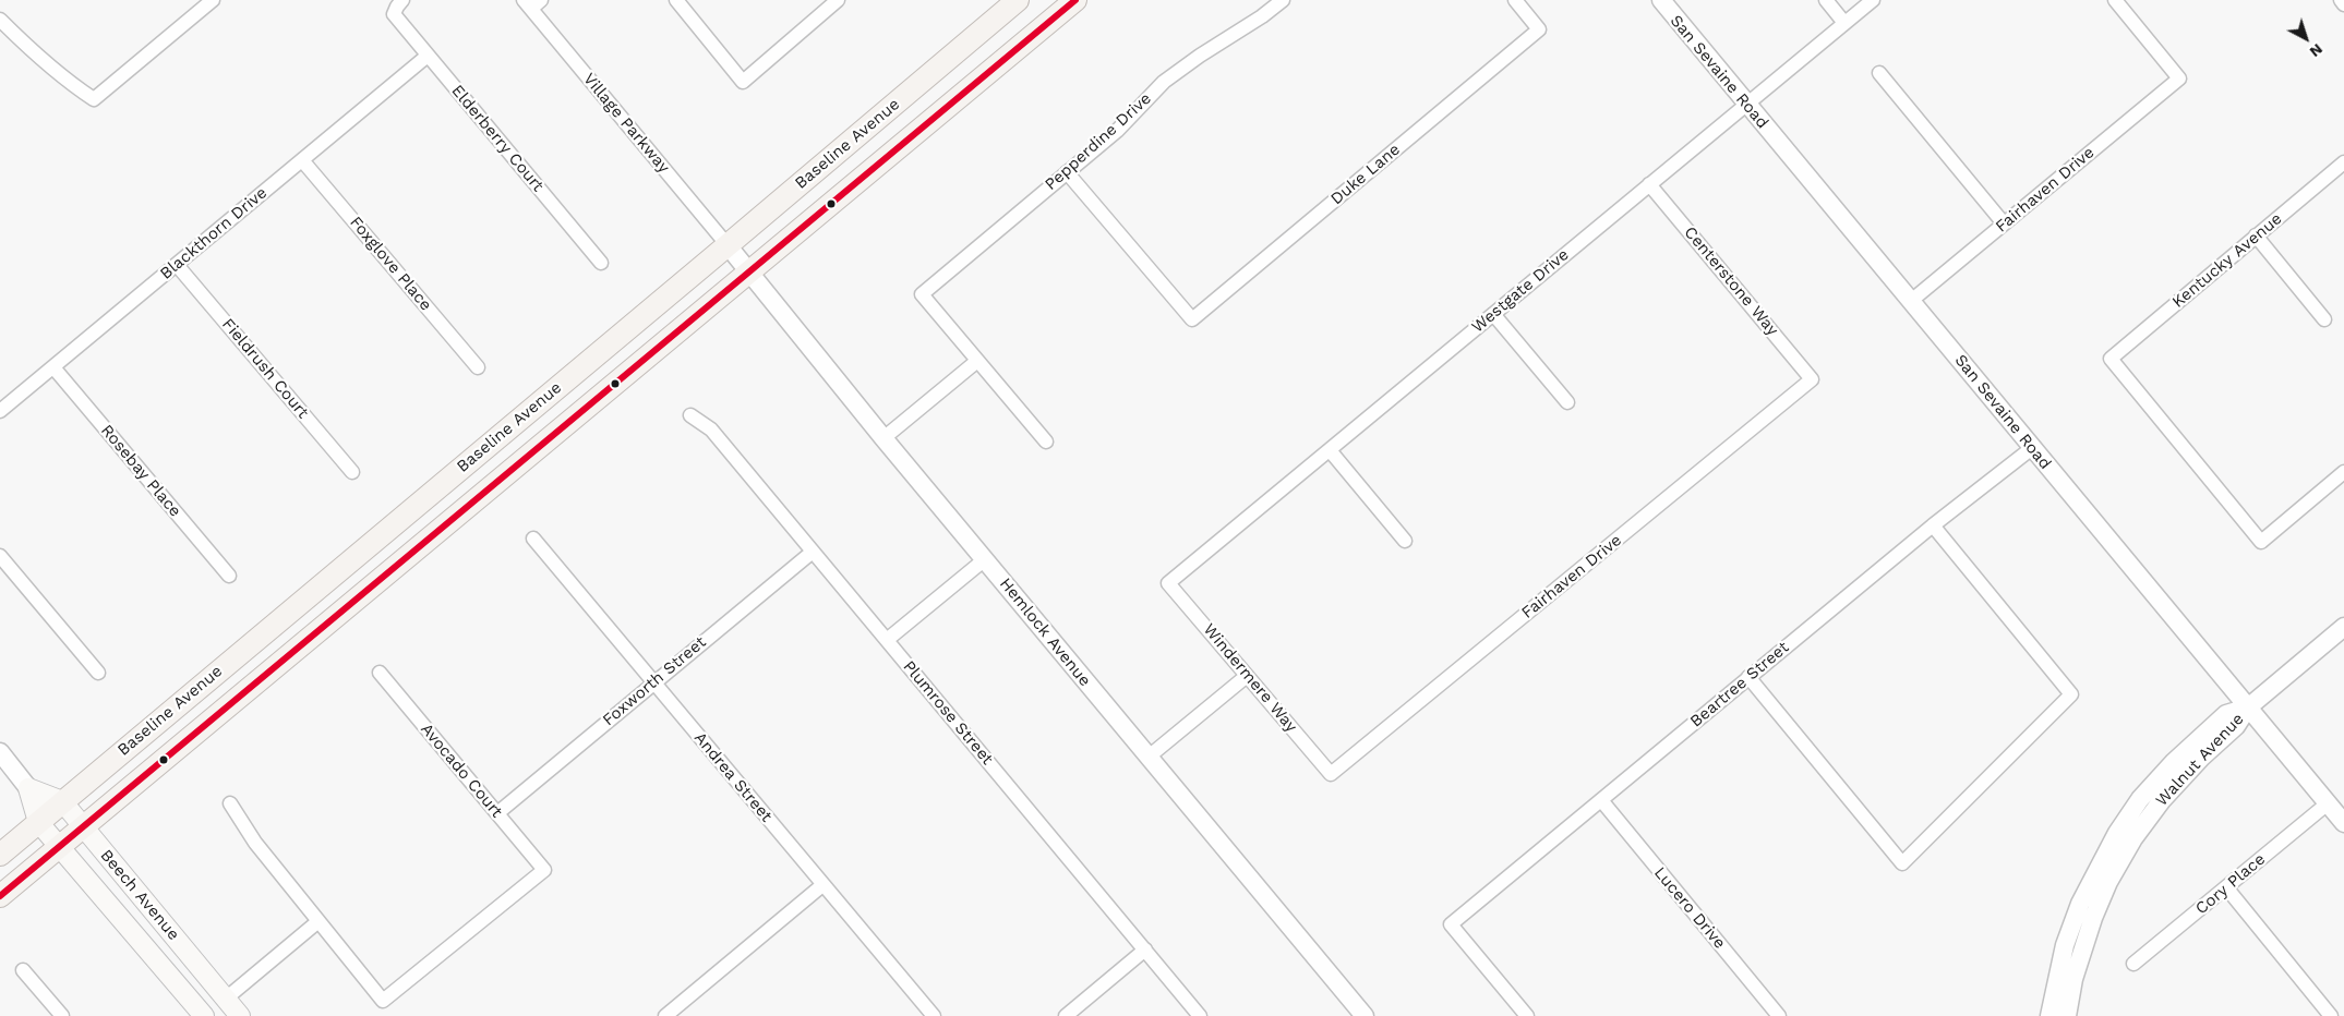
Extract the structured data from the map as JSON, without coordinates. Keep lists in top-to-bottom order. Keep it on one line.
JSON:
{"streets":{"main road":["Baseline Avenue","Beech Avenue"],"street":["San Sevaine Road","Village Parkway","Elderberry Court","Pepperdine Drive","Duke Lane","Fairhaven Drive","Blackthorn Drive","Kentucky Avenue","Foxglove Place","Centerstone Way","Westgate Drive","Fieldrush Court","Rosebay Place","Hemlock Avenue","Windermere Way","Foxworth Street","Beartree Street","Plumrose Street","Walnut Avenue","Avocado Court","Andrea Street","Cory Place","Lucero Drive"]},"crossings":[["San Sevaine Road","Fairhaven Drive"],["San Sevaine Road","Westgate Drive"],["San Sevaine Road","Beartree Street"],["San Sevaine Road","Walnut Avenue"],["San Sevaine Road","Cory Place"],["Village Parkway","Baseline Avenue"],["Village Parkway","Hemlock Avenue"],["Elderberry Court","Blackthorn Drive"],["Pepperdine Drive","Duke Lane"],["Baseline Avenue","Hemlock Avenue"],["Baseline Avenue","Beech Avenue"],["Fairhaven Drive","Centerstone Way"],["Fairhaven Drive","Windermere Way"],["Blackthorn Drive","Foxglove Place"],["Blackthorn Drive","Fieldrush Court"],["Blackthorn Drive","Rosebay Place"],["Centerstone Way","Westgate Drive"],["Westgate Drive","Windermere Way"],["Foxworth Street","Plumrose Street"],["Foxworth Street","Avocado Court"],["Foxworth Street","Andrea Street"],["Beartree Street","Lucero Drive"]],"north":"bottom right"}
